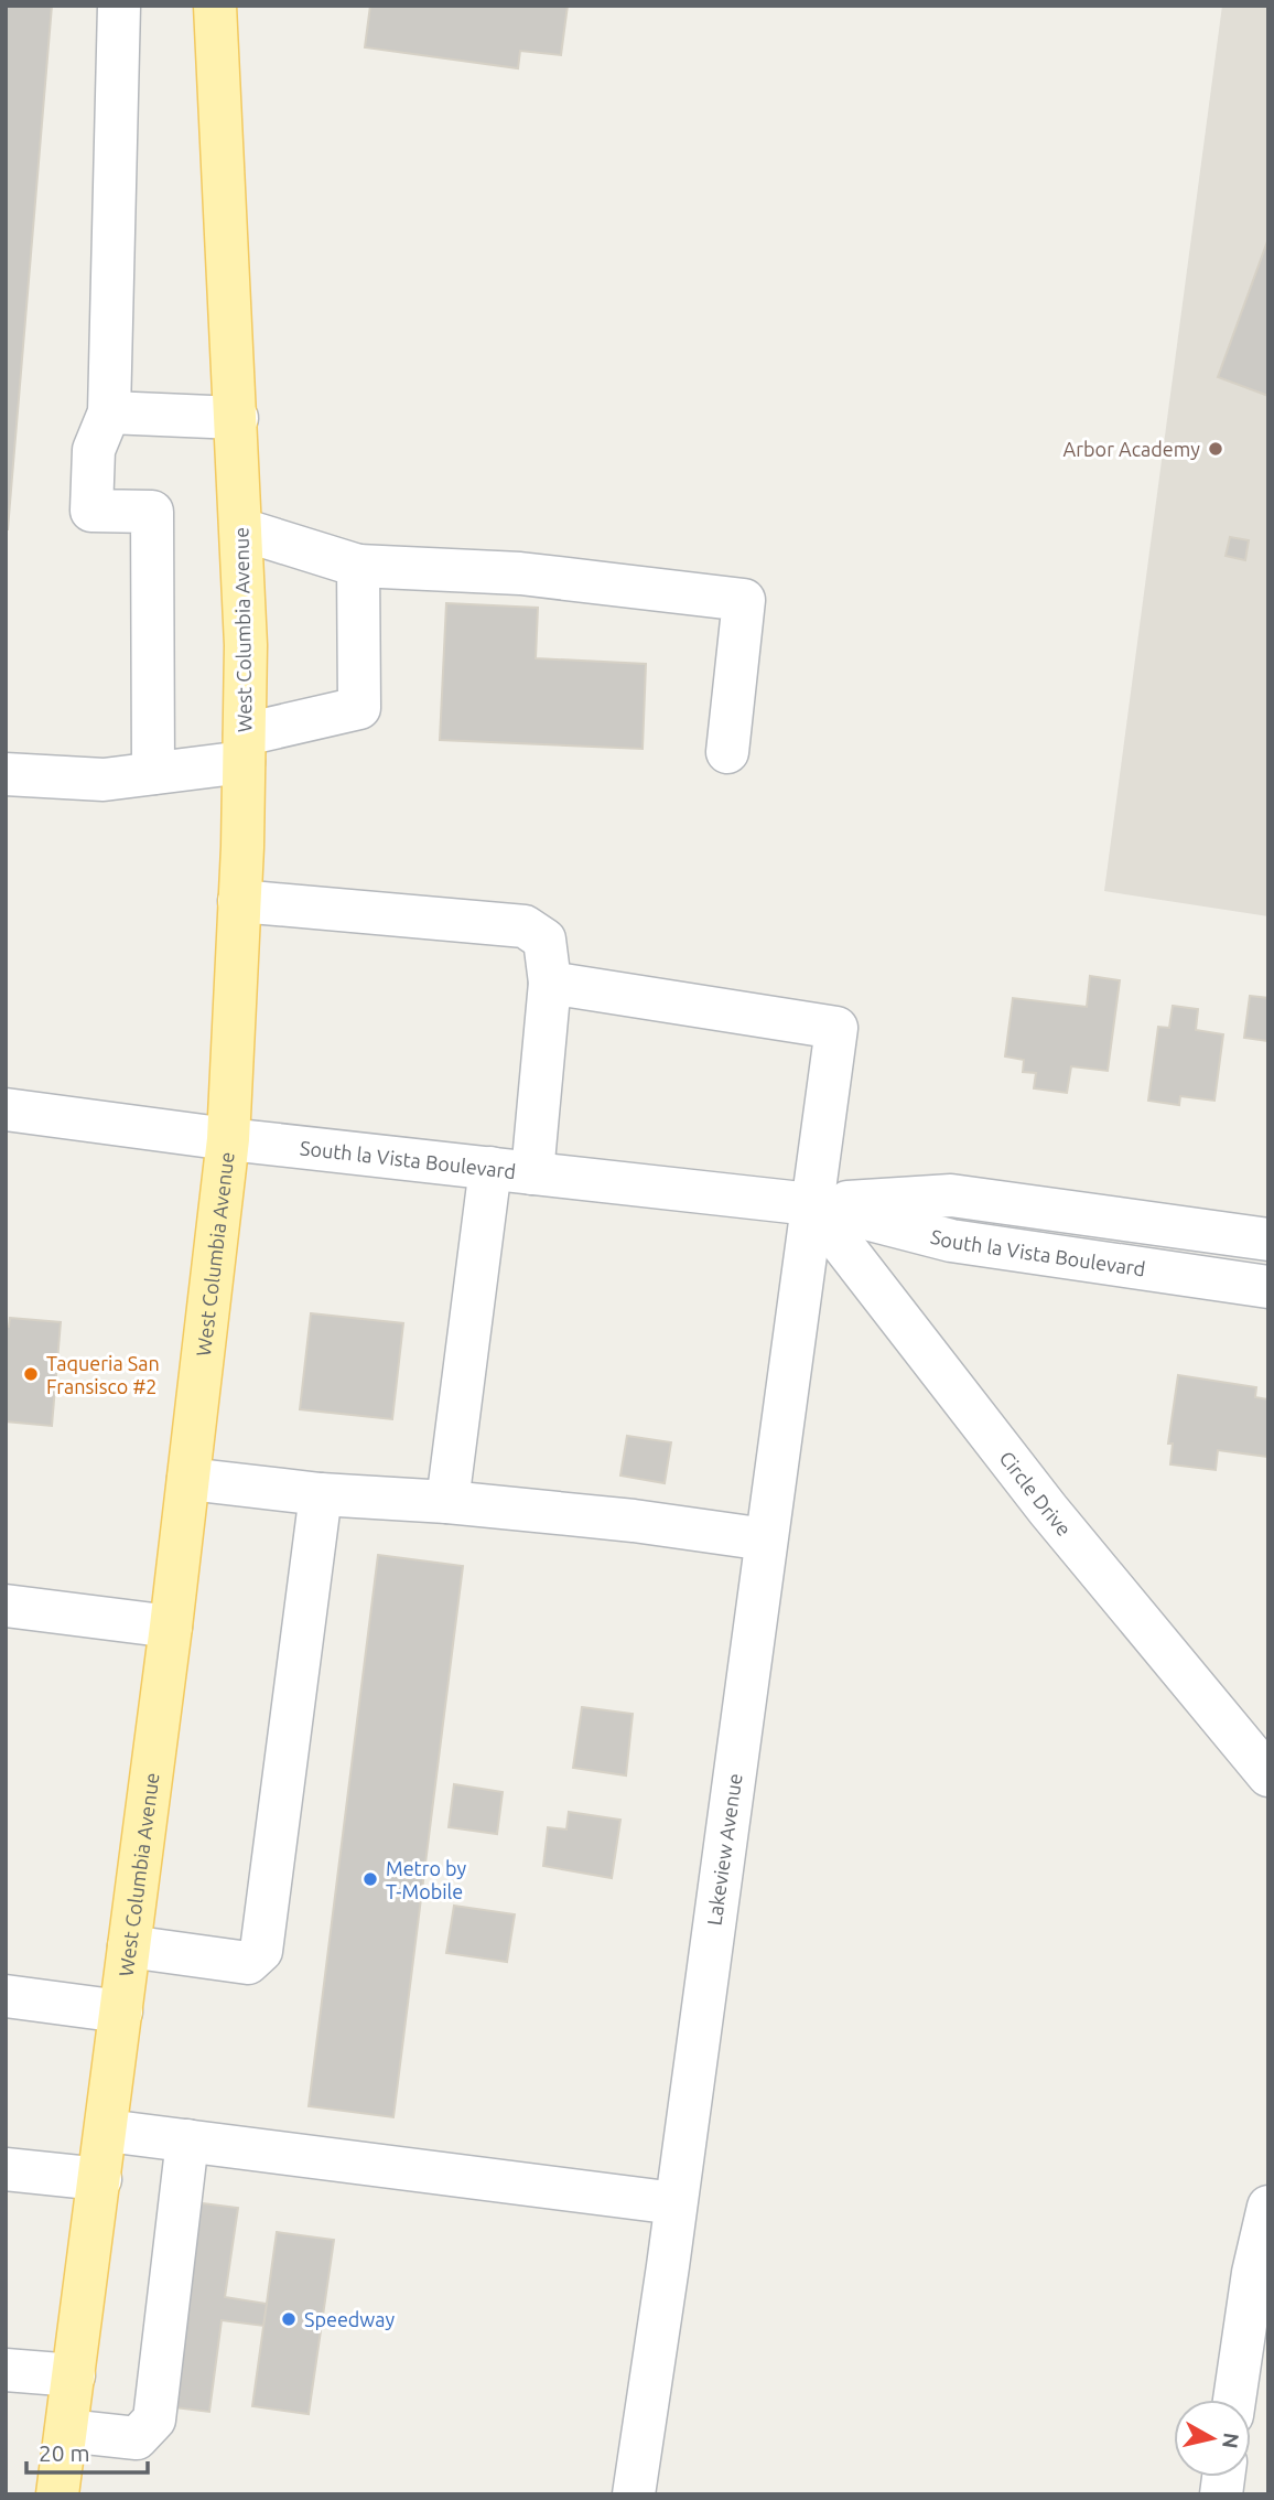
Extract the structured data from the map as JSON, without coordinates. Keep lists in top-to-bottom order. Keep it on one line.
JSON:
{"streets":{"main road":["West Columbia Avenue"],"street":["South la Vista Boulevard","Circle Drive","Lakeview Avenue"]},"crossings":[["West Columbia Avenue","South la Vista Boulevard"],["South la Vista Boulevard","Circle Drive"],["South la Vista Boulevard","Lakeview Avenue"],["Circle Drive","Lakeview Avenue"]],"places":["Arbor Academy","Taqueria San Fransisco #2","Metro by T-Mobile","Speedway"],"scale_bar":"20 m","north":"right"}
